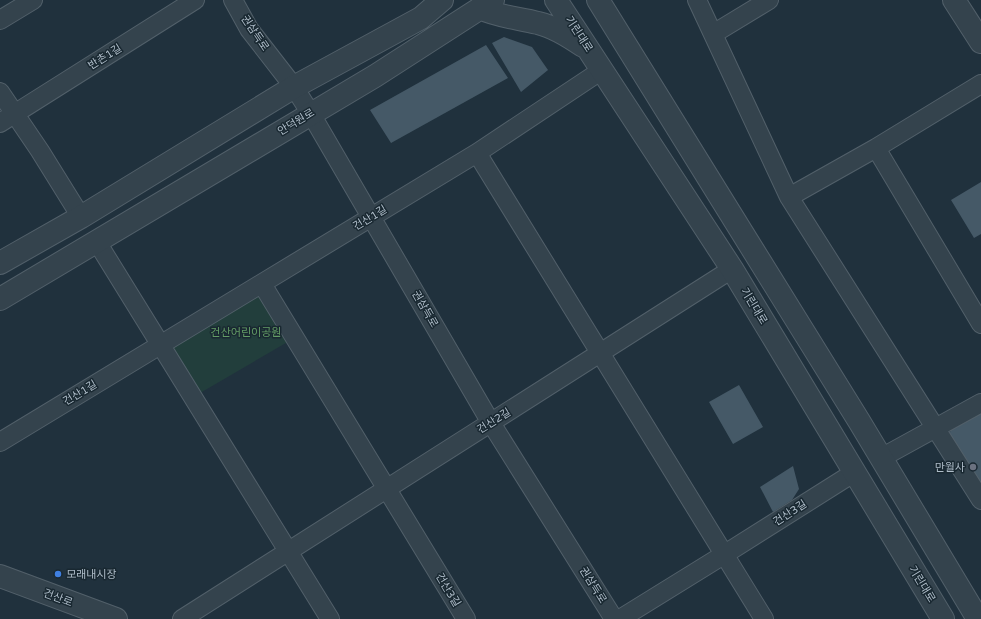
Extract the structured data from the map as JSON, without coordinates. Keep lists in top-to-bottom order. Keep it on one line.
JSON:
{"streets":{"street":["권삼득로","기린대로","반촌1길","안덕원로","건산1길","건산2길","건산3길","건산로"]},"crossings":[["권삼득로","안덕원로"],["권삼득로","건산1길"],["권삼득로","건산2길"],["기린대로","건산1길"],["기린대로","건산2길"],["기린대로","건산3길"],["건산2길","건산3길"]],"parks":["건산어린이공원"],"places":["만월사","모래내시장"]}
